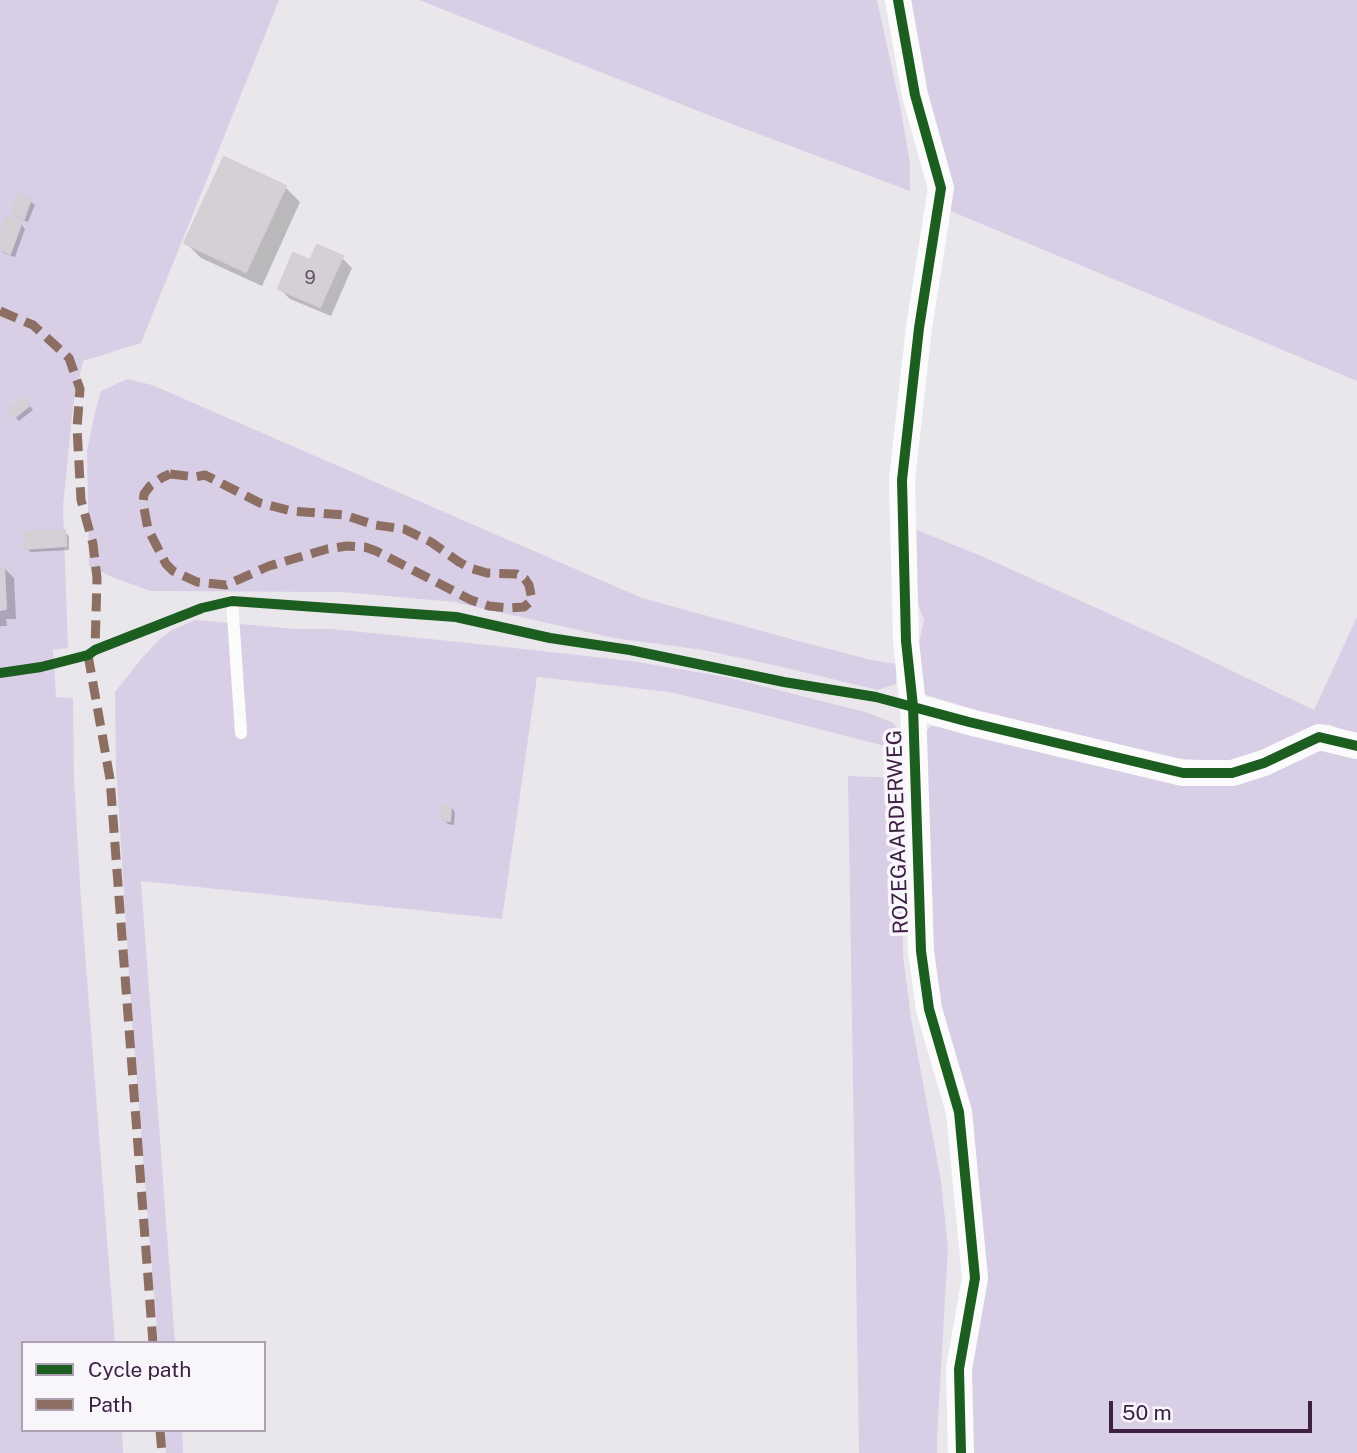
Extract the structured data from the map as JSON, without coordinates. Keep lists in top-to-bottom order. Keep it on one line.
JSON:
{"streets":{"street":["ROZEGAARDERWEG"]},"house_numbers":["9"],"legend":["Cycle path","Path"],"scale_bar":"50 m"}
